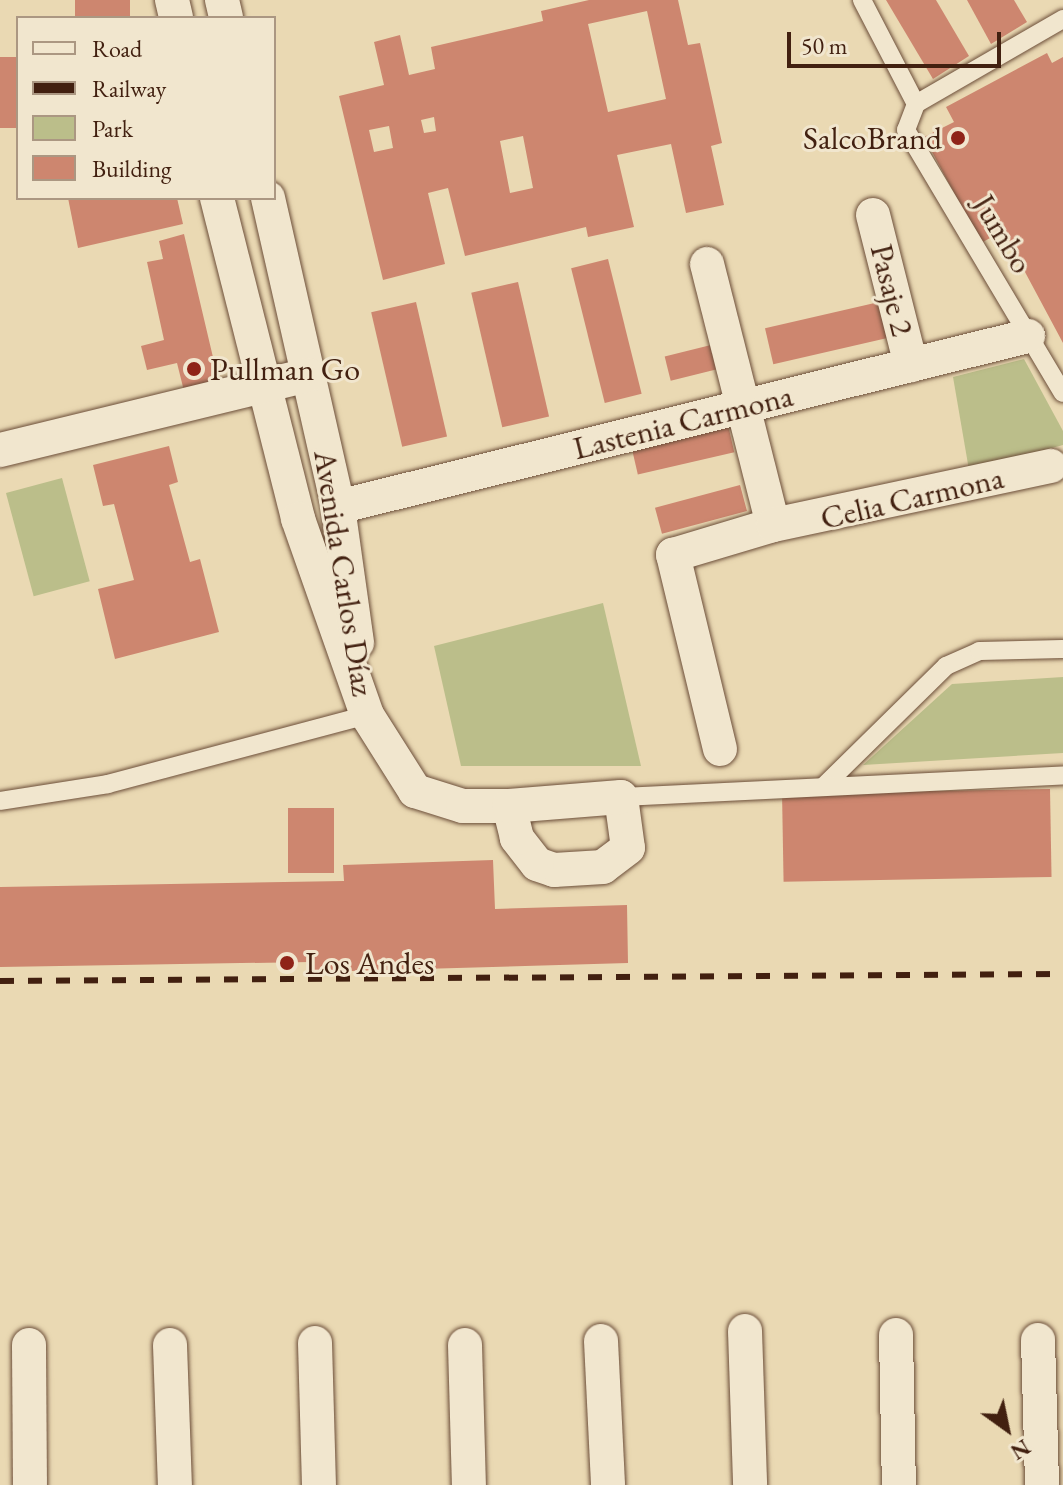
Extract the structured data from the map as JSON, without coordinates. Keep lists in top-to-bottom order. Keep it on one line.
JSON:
{"streets":{"street":["Pasaje 2","Lastenia Carmona","Celia Carmona","Avenida Carlos Díaz"],"lane":["Jumbo"]},"crossings":[["Jumbo","Lastenia Carmona"],["Pasaje 2","Lastenia Carmona"],["Lastenia Carmona","Avenida Carlos Díaz"]],"places":["SalcoBrand","Pullman Go","Los Andes"],"legend":["Road","Railway","Park","Building"],"scale_bar":"50 m","north":"bottom right"}
